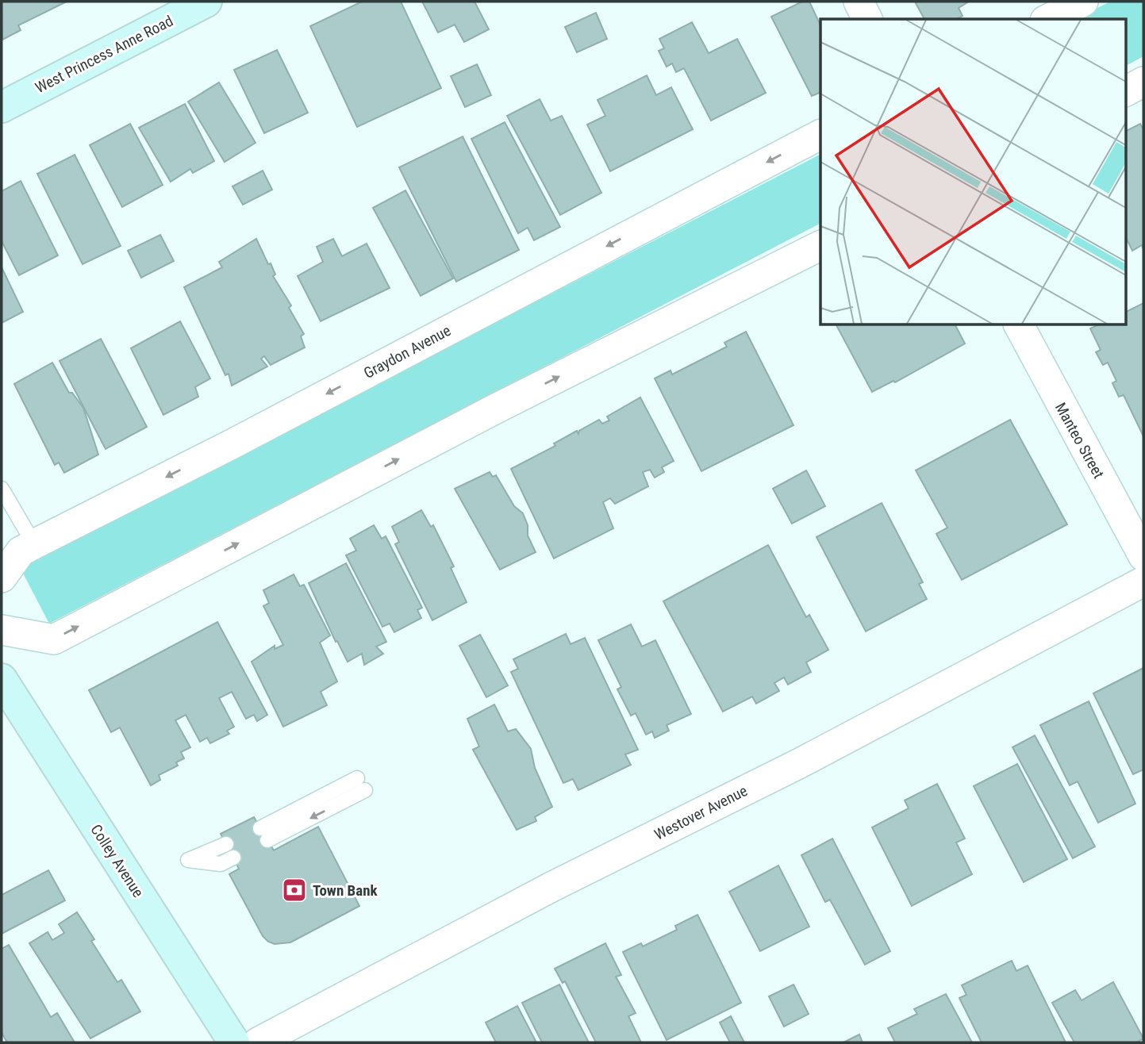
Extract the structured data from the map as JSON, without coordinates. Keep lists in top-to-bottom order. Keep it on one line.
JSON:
{"streets":{"main road":["West Princess Anne Road","Colley Avenue"],"street":["Graydon Avenue","Manteo Street","Westover Avenue"]},"places":{"bank":["Town Bank"]}}
